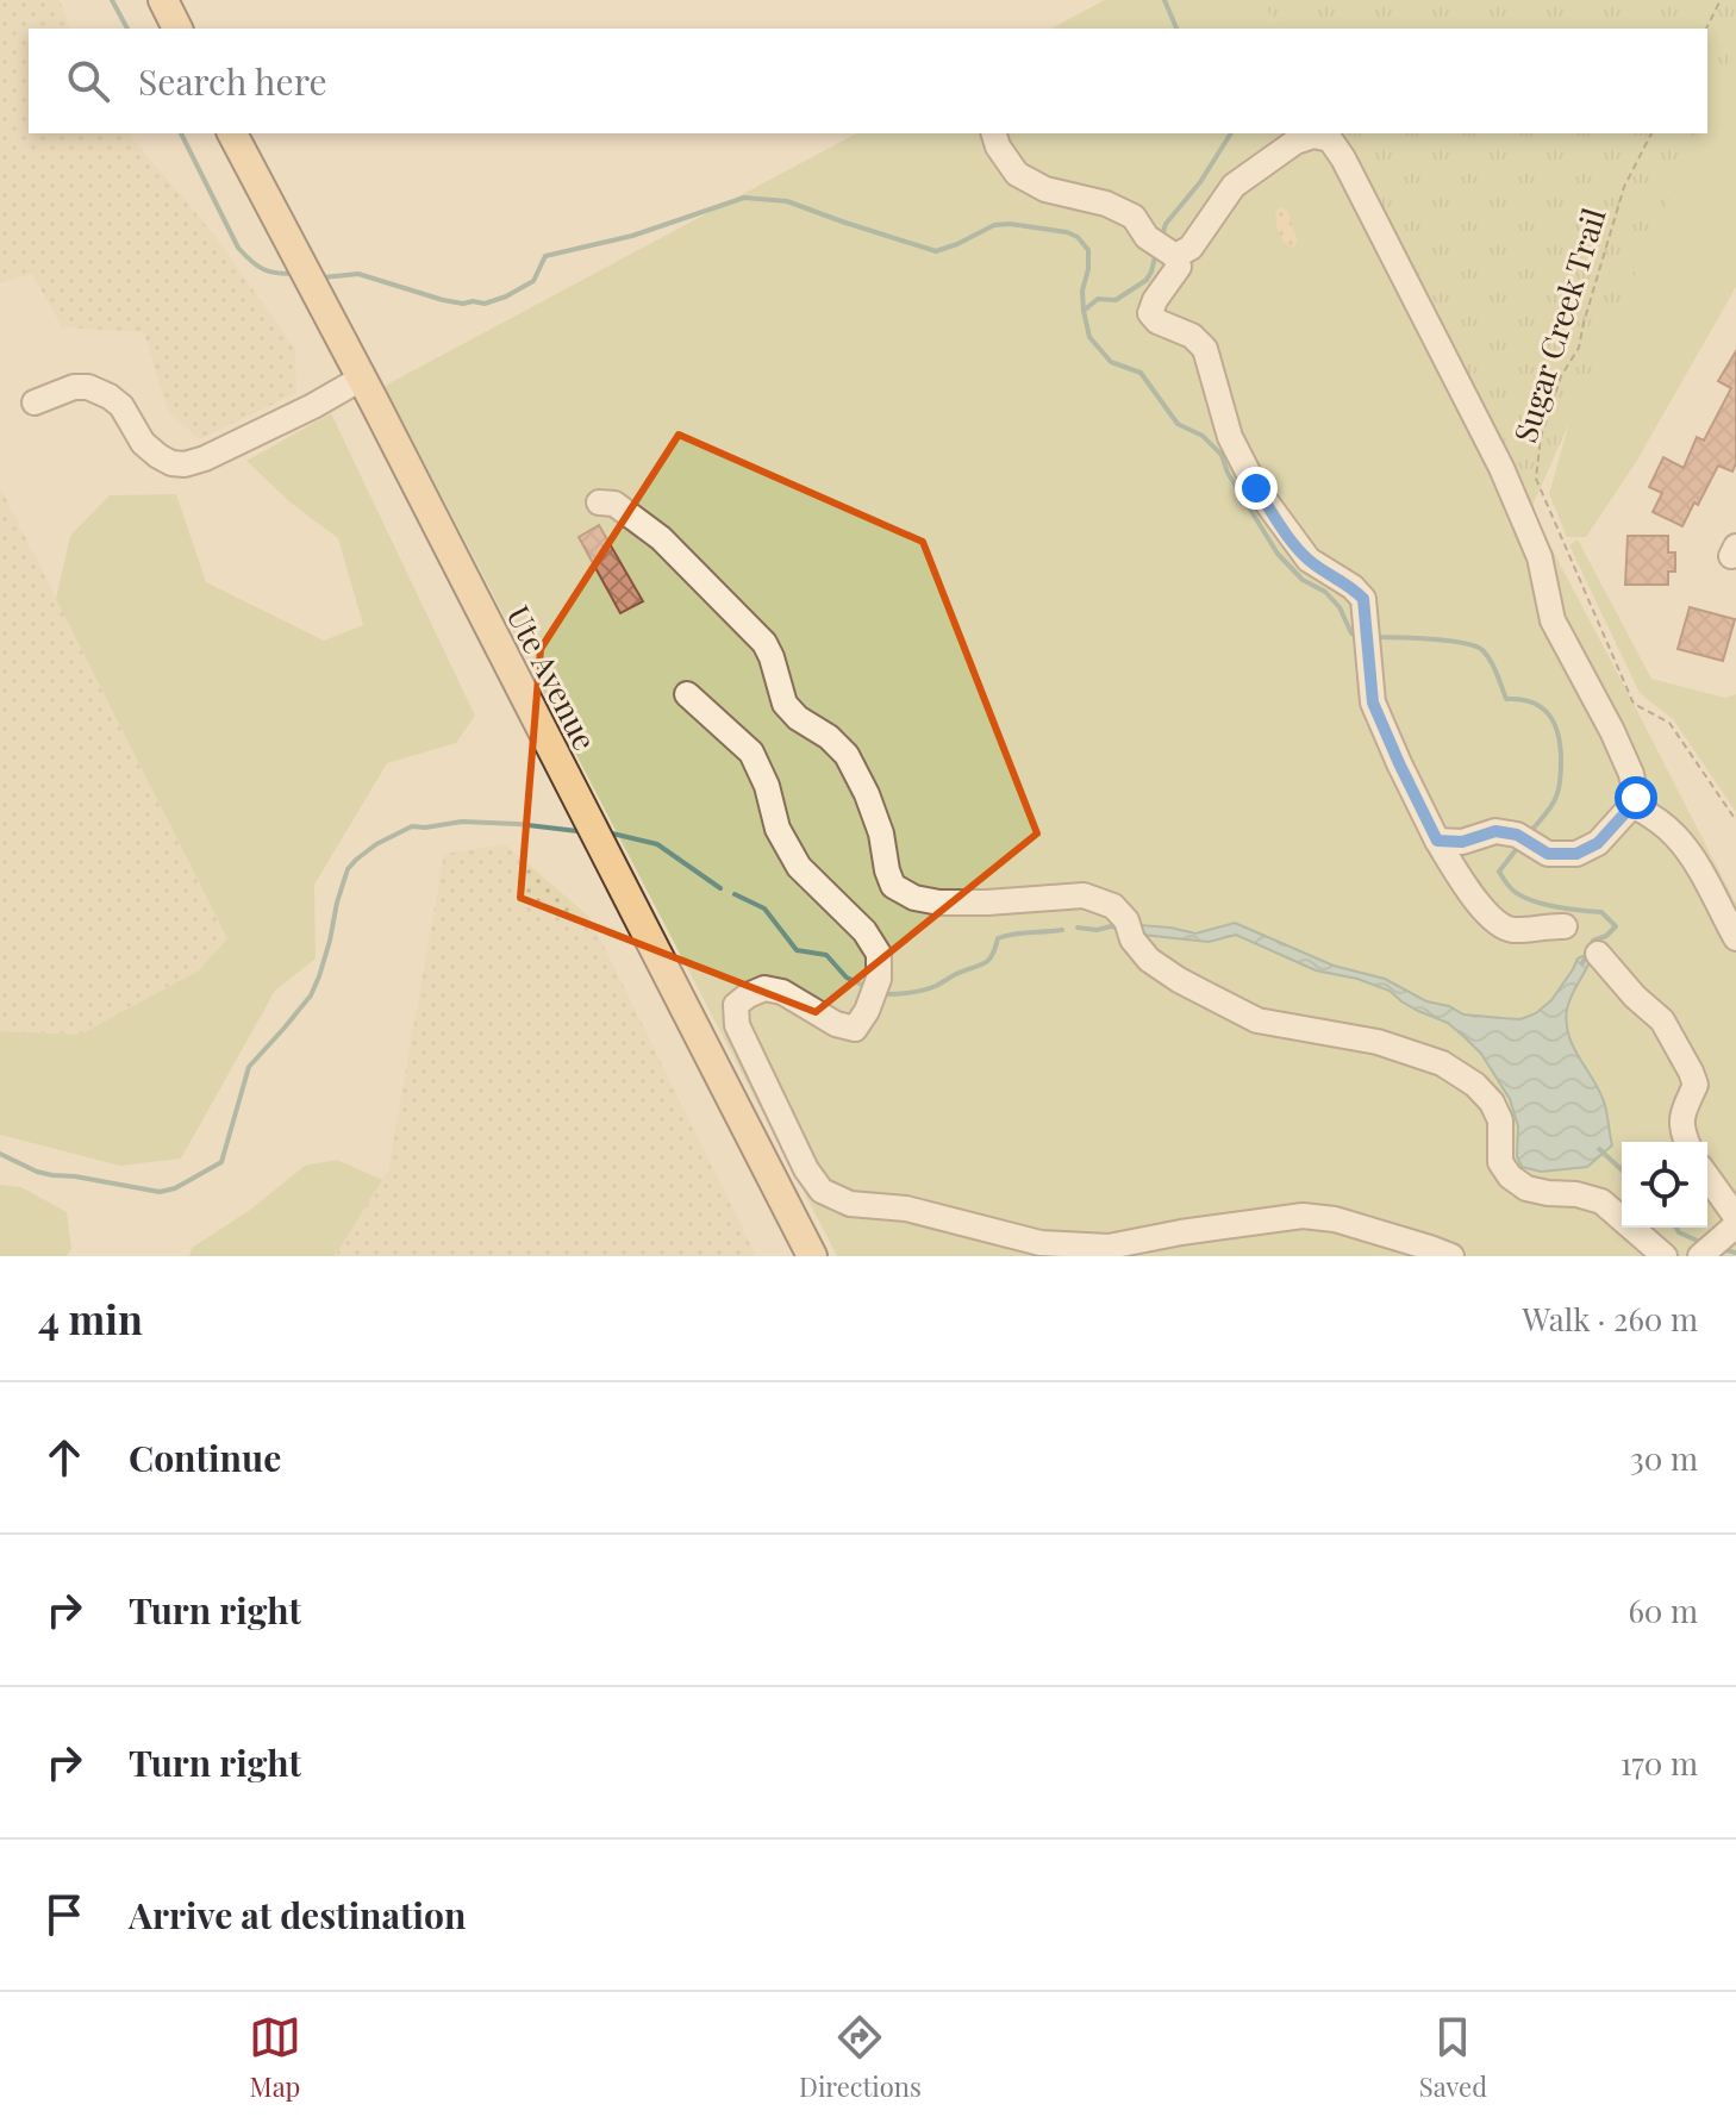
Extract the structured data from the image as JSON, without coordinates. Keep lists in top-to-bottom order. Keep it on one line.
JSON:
{"streets":{"main road":["Ute Avenue"],"path":["Sugar Creek Trail"]},"page":{"search":"Search here","heading":["4 min","Walk · 260 m"],"list":[["Continue","30 m"],["Turn right","60 m"],["Turn right","170 m"],"Arrive at destination"],"nav":["Map","Directions","Saved"]}}
